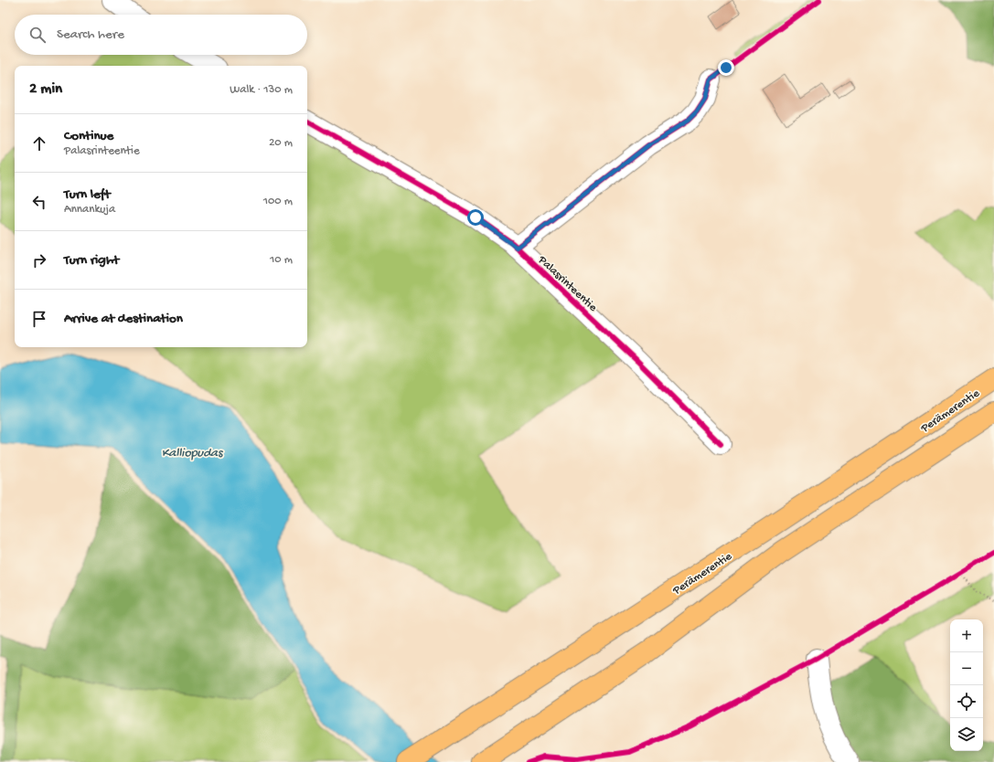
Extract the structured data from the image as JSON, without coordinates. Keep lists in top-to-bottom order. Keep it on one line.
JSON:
{"streets":{"highway":["Perämerentie"],"street":["Palasrinteentie"]},"water":["Kalliopudas"],"page":{"search":"Search here","heading":["2 min","Walk · 130 m"],"list":[["Continue","Palasrinteentie","20 m"],["Turn left","Annankuja","100 m"],["Turn right","10 m"],"Arrive at destination"],"map_buttons":["+","−"]}}
